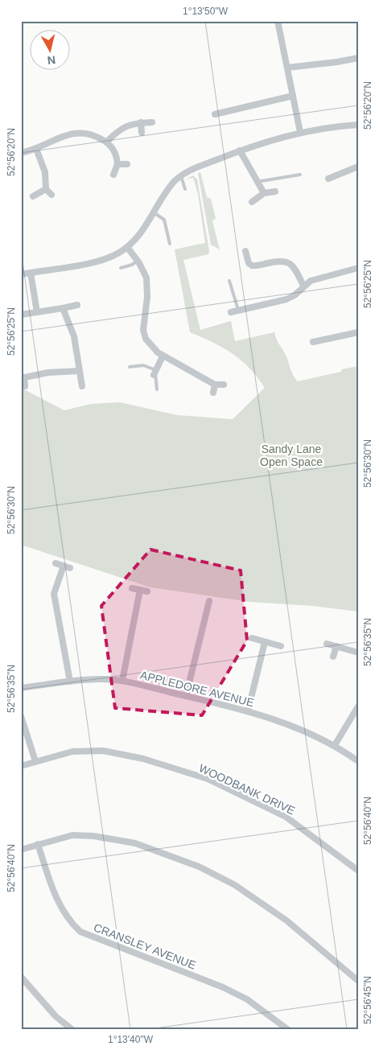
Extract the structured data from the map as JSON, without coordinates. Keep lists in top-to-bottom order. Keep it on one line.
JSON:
{"streets":{"street":["APPLEDORE AVENUE","WOODBANK DRIVE","CRANSLEY AVENUE"]},"parks":["Sandy Lane Open Space"],"north":"bottom","coordinates":["1°13'50\"W","52°56'20\"N","52°56'25\"N","52°56'30\"N","52°56'35\"N","52°56'40\"N","52°56'45\"N","1°13'40\"W"]}
